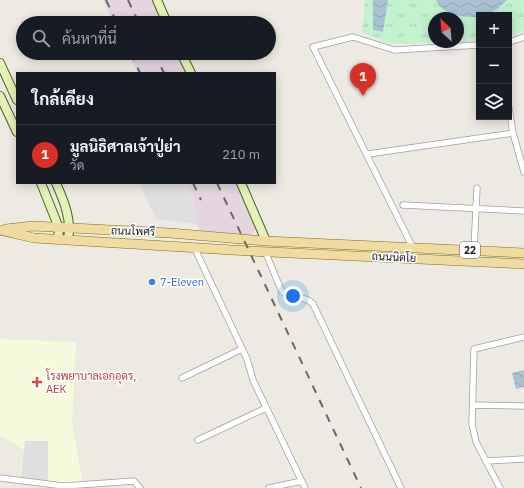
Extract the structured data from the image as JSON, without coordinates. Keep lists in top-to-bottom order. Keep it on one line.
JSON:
{"streets":{"main road":["ถนนโพศรี","22","ถนนนิตโย"]},"crossings":[["ถนนโพศรี","ถนนนิตโย"]],"places":{"other":["7-Eleven"],"health":["โรงพยาบาลเอกอุดร, AEK"]},"north":"top left","page":{"map_buttons":["+","−"],"search":"ค้นหาที่นี่","pins":"1","heading":"ใกล้เคียง","list":[{"mark":"1","name":"มูลนิธิศาลเจ้าปู่ย่า","note":"วัด","value":"210 m"}]}}
